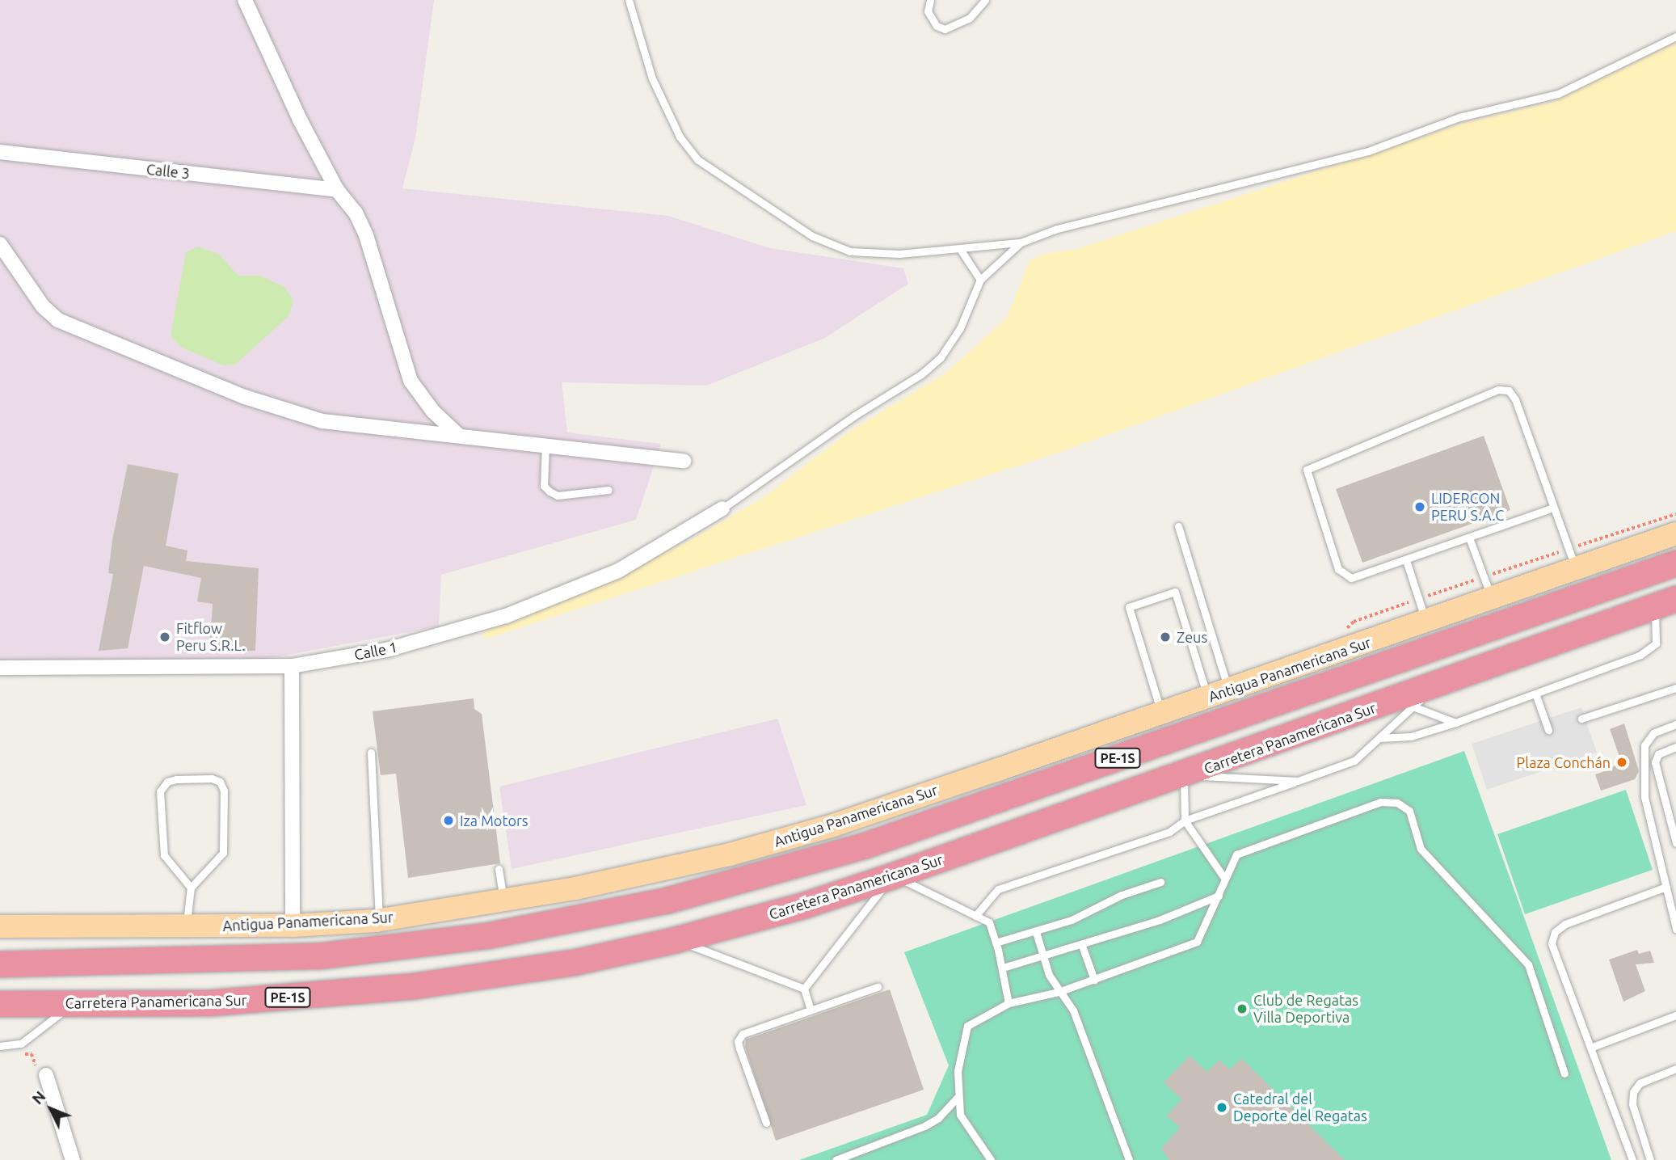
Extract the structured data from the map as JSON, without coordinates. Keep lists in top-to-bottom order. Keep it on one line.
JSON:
{"streets":{"highway":["Carretera Panamericana Sur","PE-1S"],"main road":["Antigua Panamericana Sur"],"street":["Calle 3","Calle 1"]},"places":["LIDERCON PERU S.A.C","Fitflow Peru S.R.L.","Zeus","Plaza Conchán","Iza Motors","Club de Regatas Villa Deportiva","Catedral del Deporte del Regatas"],"north":"top left"}
